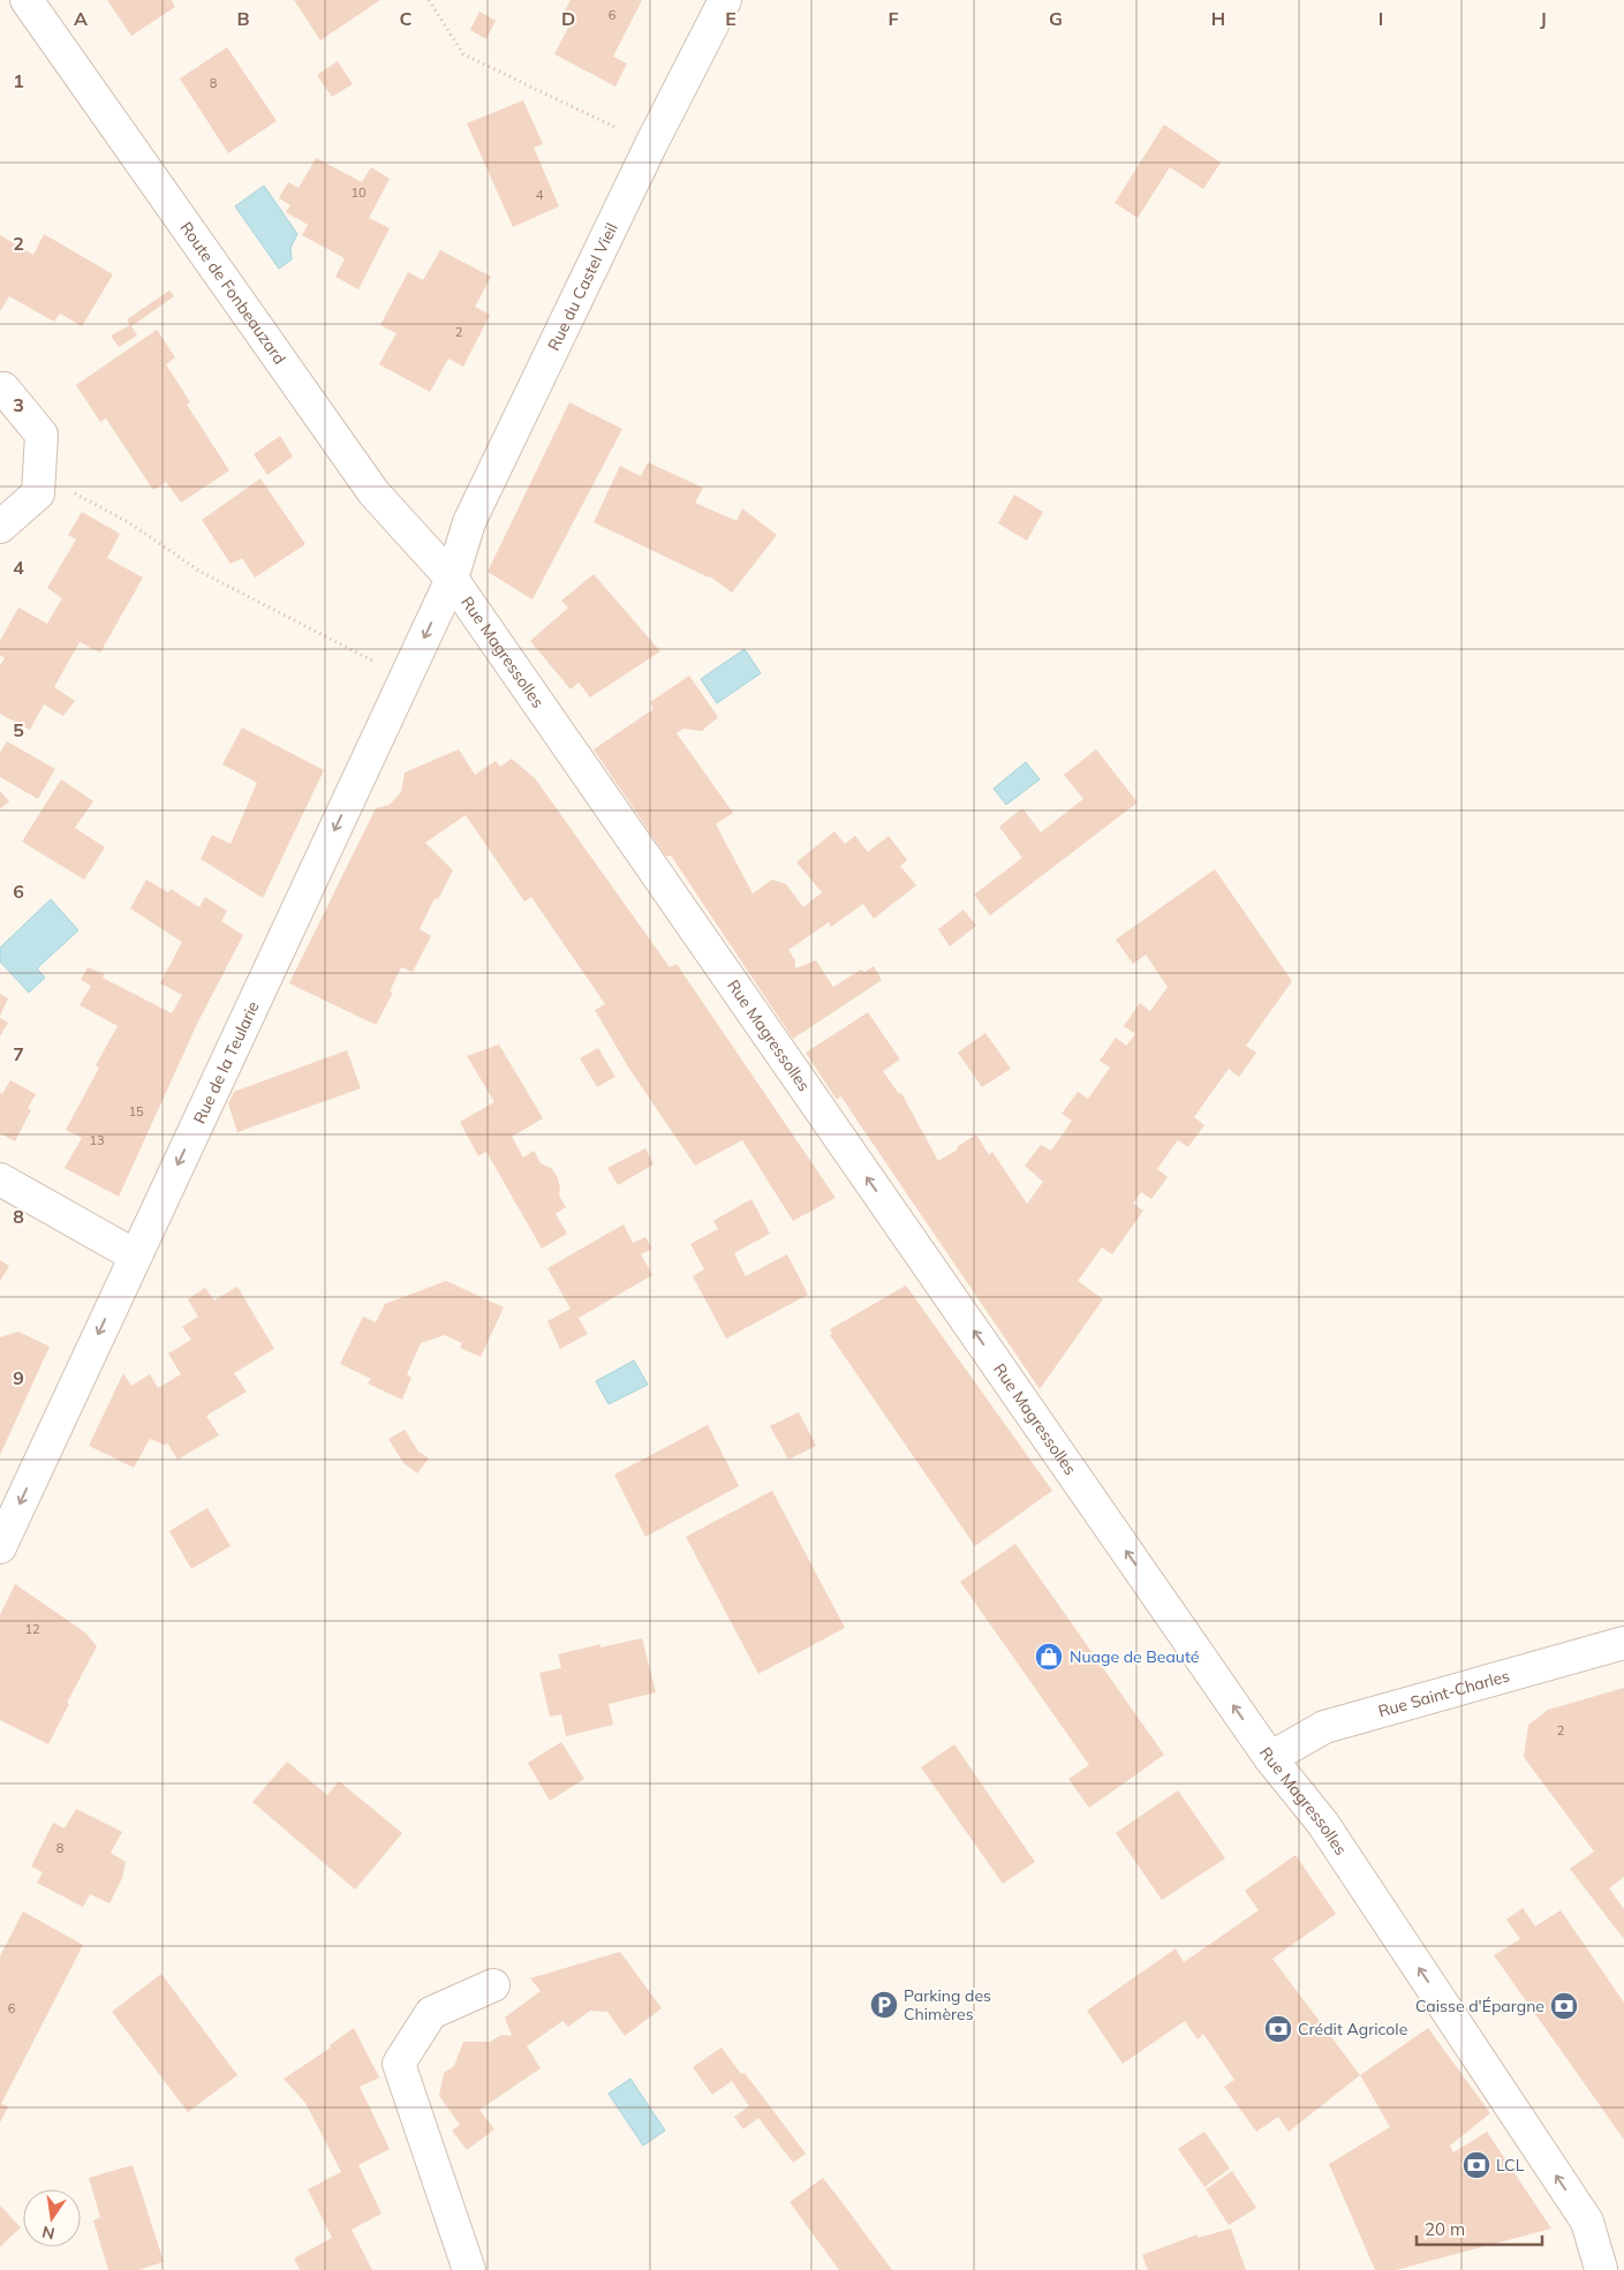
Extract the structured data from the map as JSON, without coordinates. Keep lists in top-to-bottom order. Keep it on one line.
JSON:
{"streets":{"street":["Rue du Castel Vieil","Route de Fonbeauzard","Rue Magressolles","Rue de la Teularie","Rue Saint-Charles"]},"crossings":[["Rue du Castel Vieil","Route de Fonbeauzard"],["Rue du Castel Vieil","Rue Magressolles"],["Rue du Castel Vieil","Rue de la Teularie"],["Route de Fonbeauzard","Rue Magressolles"],["Route de Fonbeauzard","Rue de la Teularie"],["Rue Magressolles","Rue de la Teularie"],["Rue Magressolles","Rue Saint-Charles"]],"one_way":["Rue Magressolles","Rue de la Teularie"],"places":{"shop":["Nuage de Beauté"],"parking":["Parking des Chimères"],"bank":["Caisse d'Épargne","Crédit Agricole","LCL"]},"house_numbers":["6","8","10","4","2","15","13","12","2","8","6"],"scale_bar":"20 m","north":"bottom","grid":{"columns":["A","B","C","D","E","F","G","H","I","J"],"rows":["1","2","3","4","5","6","7","8","9"]}}
